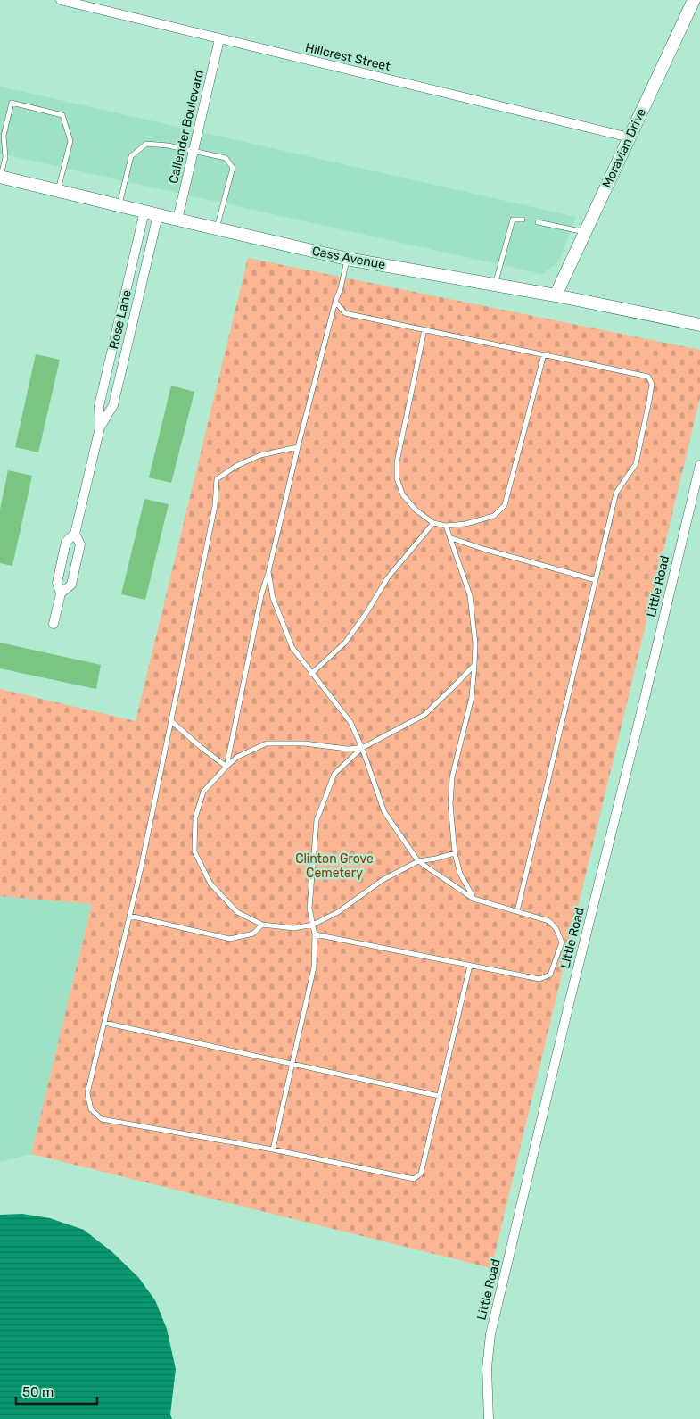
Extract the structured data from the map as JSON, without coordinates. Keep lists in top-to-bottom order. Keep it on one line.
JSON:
{"streets":{"main road":["Moravian Drive","Cass Avenue"],"street":["Hillcrest Street","Callender Boulevard","Rose Lane","Little Road"]},"crossings":[["Hillcrest Street","Callender Boulevard"],["Hillcrest Street","Moravian Drive"],["Callender Boulevard","Cass Avenue"],["Moravian Drive","Cass Avenue"],["Cass Avenue","Rose Lane"]],"parks":["Clinton Grove Cemetery"],"scale_bar":"50 m"}
